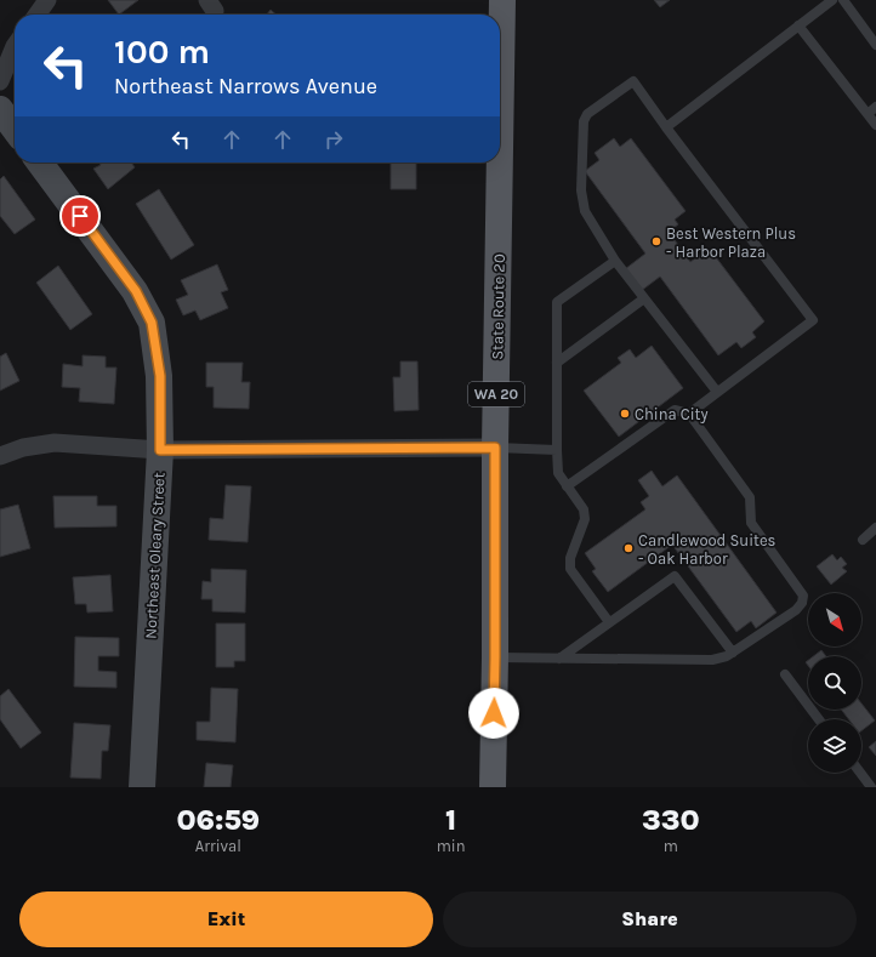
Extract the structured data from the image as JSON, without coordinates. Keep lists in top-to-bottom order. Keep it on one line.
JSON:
{"streets":{"main road":["State Route 20","WA 20"],"street":["Northeast Oleary Street"]},"places":["Best Western Plus - Harbor Plaza","China City","Candlewood Suites - Oak Harbor"],"north":"bottom right","page":{"turn":["100 m","Northeast Narrows Avenue"],"eta":["06:59","Arrival","1","min","330","m"],"buttons":["Exit","Share"]}}
